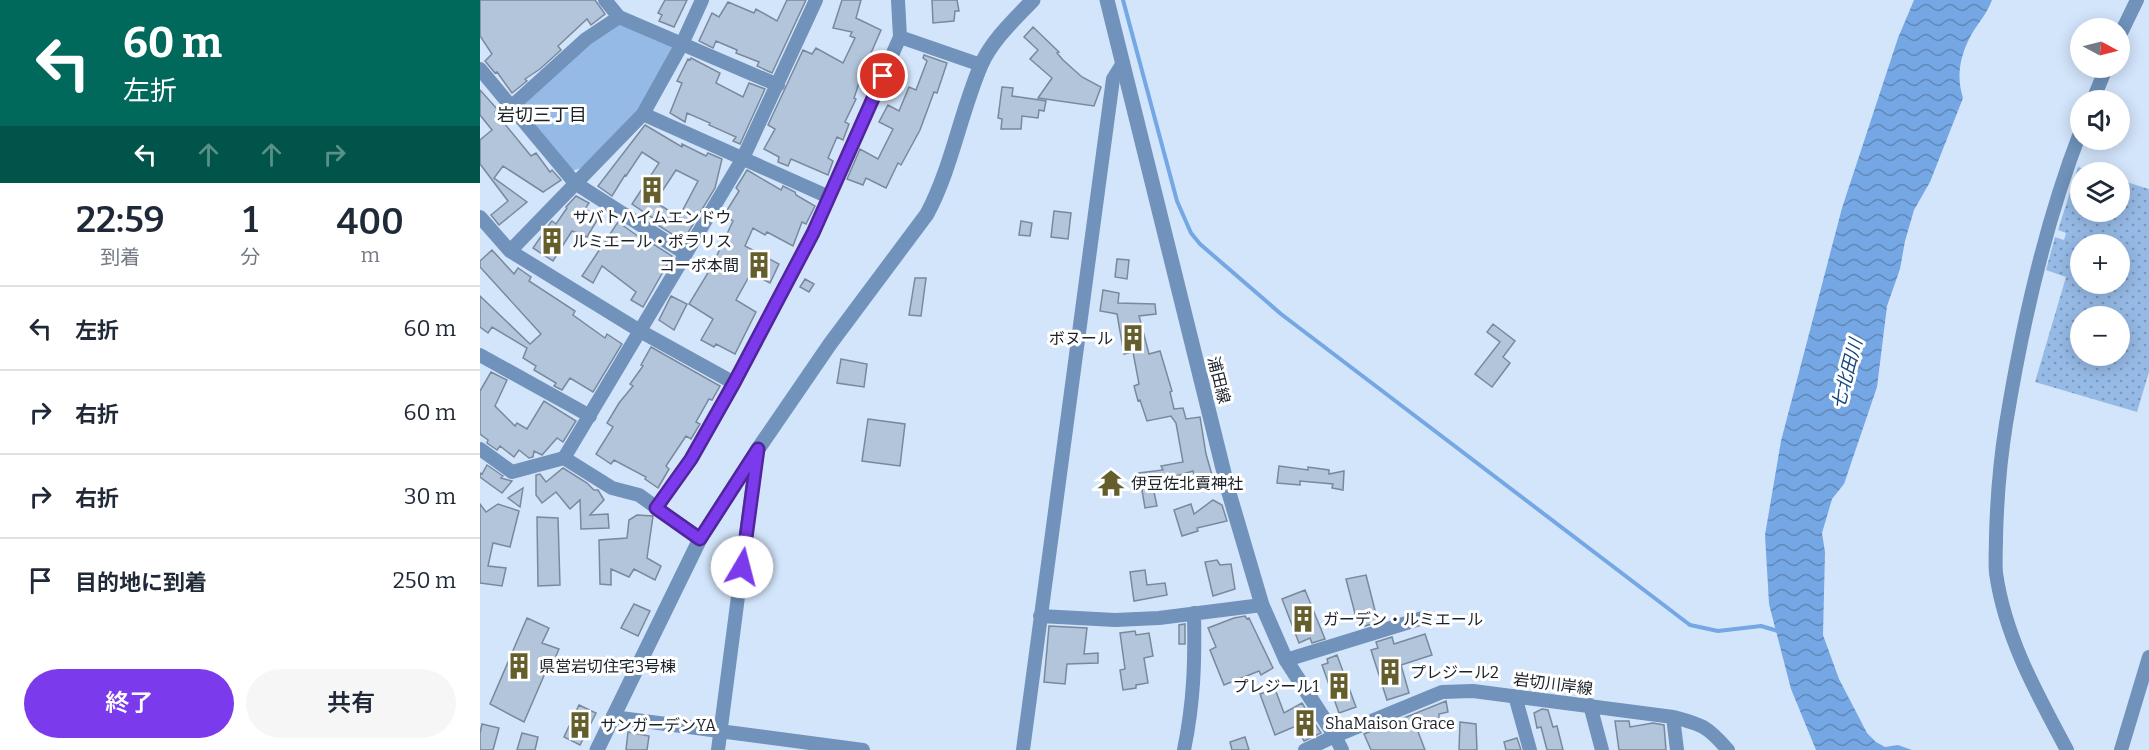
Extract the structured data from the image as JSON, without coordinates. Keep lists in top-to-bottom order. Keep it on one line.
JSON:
{"streets":{"street":["浦田線","岩切川岸線"]},"crossings":[["浦田線","岩切川岸線"]],"districts":["岩切三丁目"],"water":["七北田川"],"places":{"building":["サバトハイムエンドウ","ルミエール・ポラリス","コーポ本間","ボヌール","ガーデン・ルミエール","県営岩切住宅3号棟","プレジール2","プレジール1","ShaMaison Grace","サンガーデンYA"],"temple":["伊豆佐北賣神社"]},"north":"right","page":{"turn":["60 m","左折"],"map_buttons":["+","−"],"eta":["22:59","到着","1","分","400","m"],"list":[{"name":"左折","value":"60 m"},{"name":"右折","value":"60 m"},{"name":"右折","value":"30 m"},{"name":"目的地に到着","value":"250 m"}],"buttons":["終了","共有"]}}
